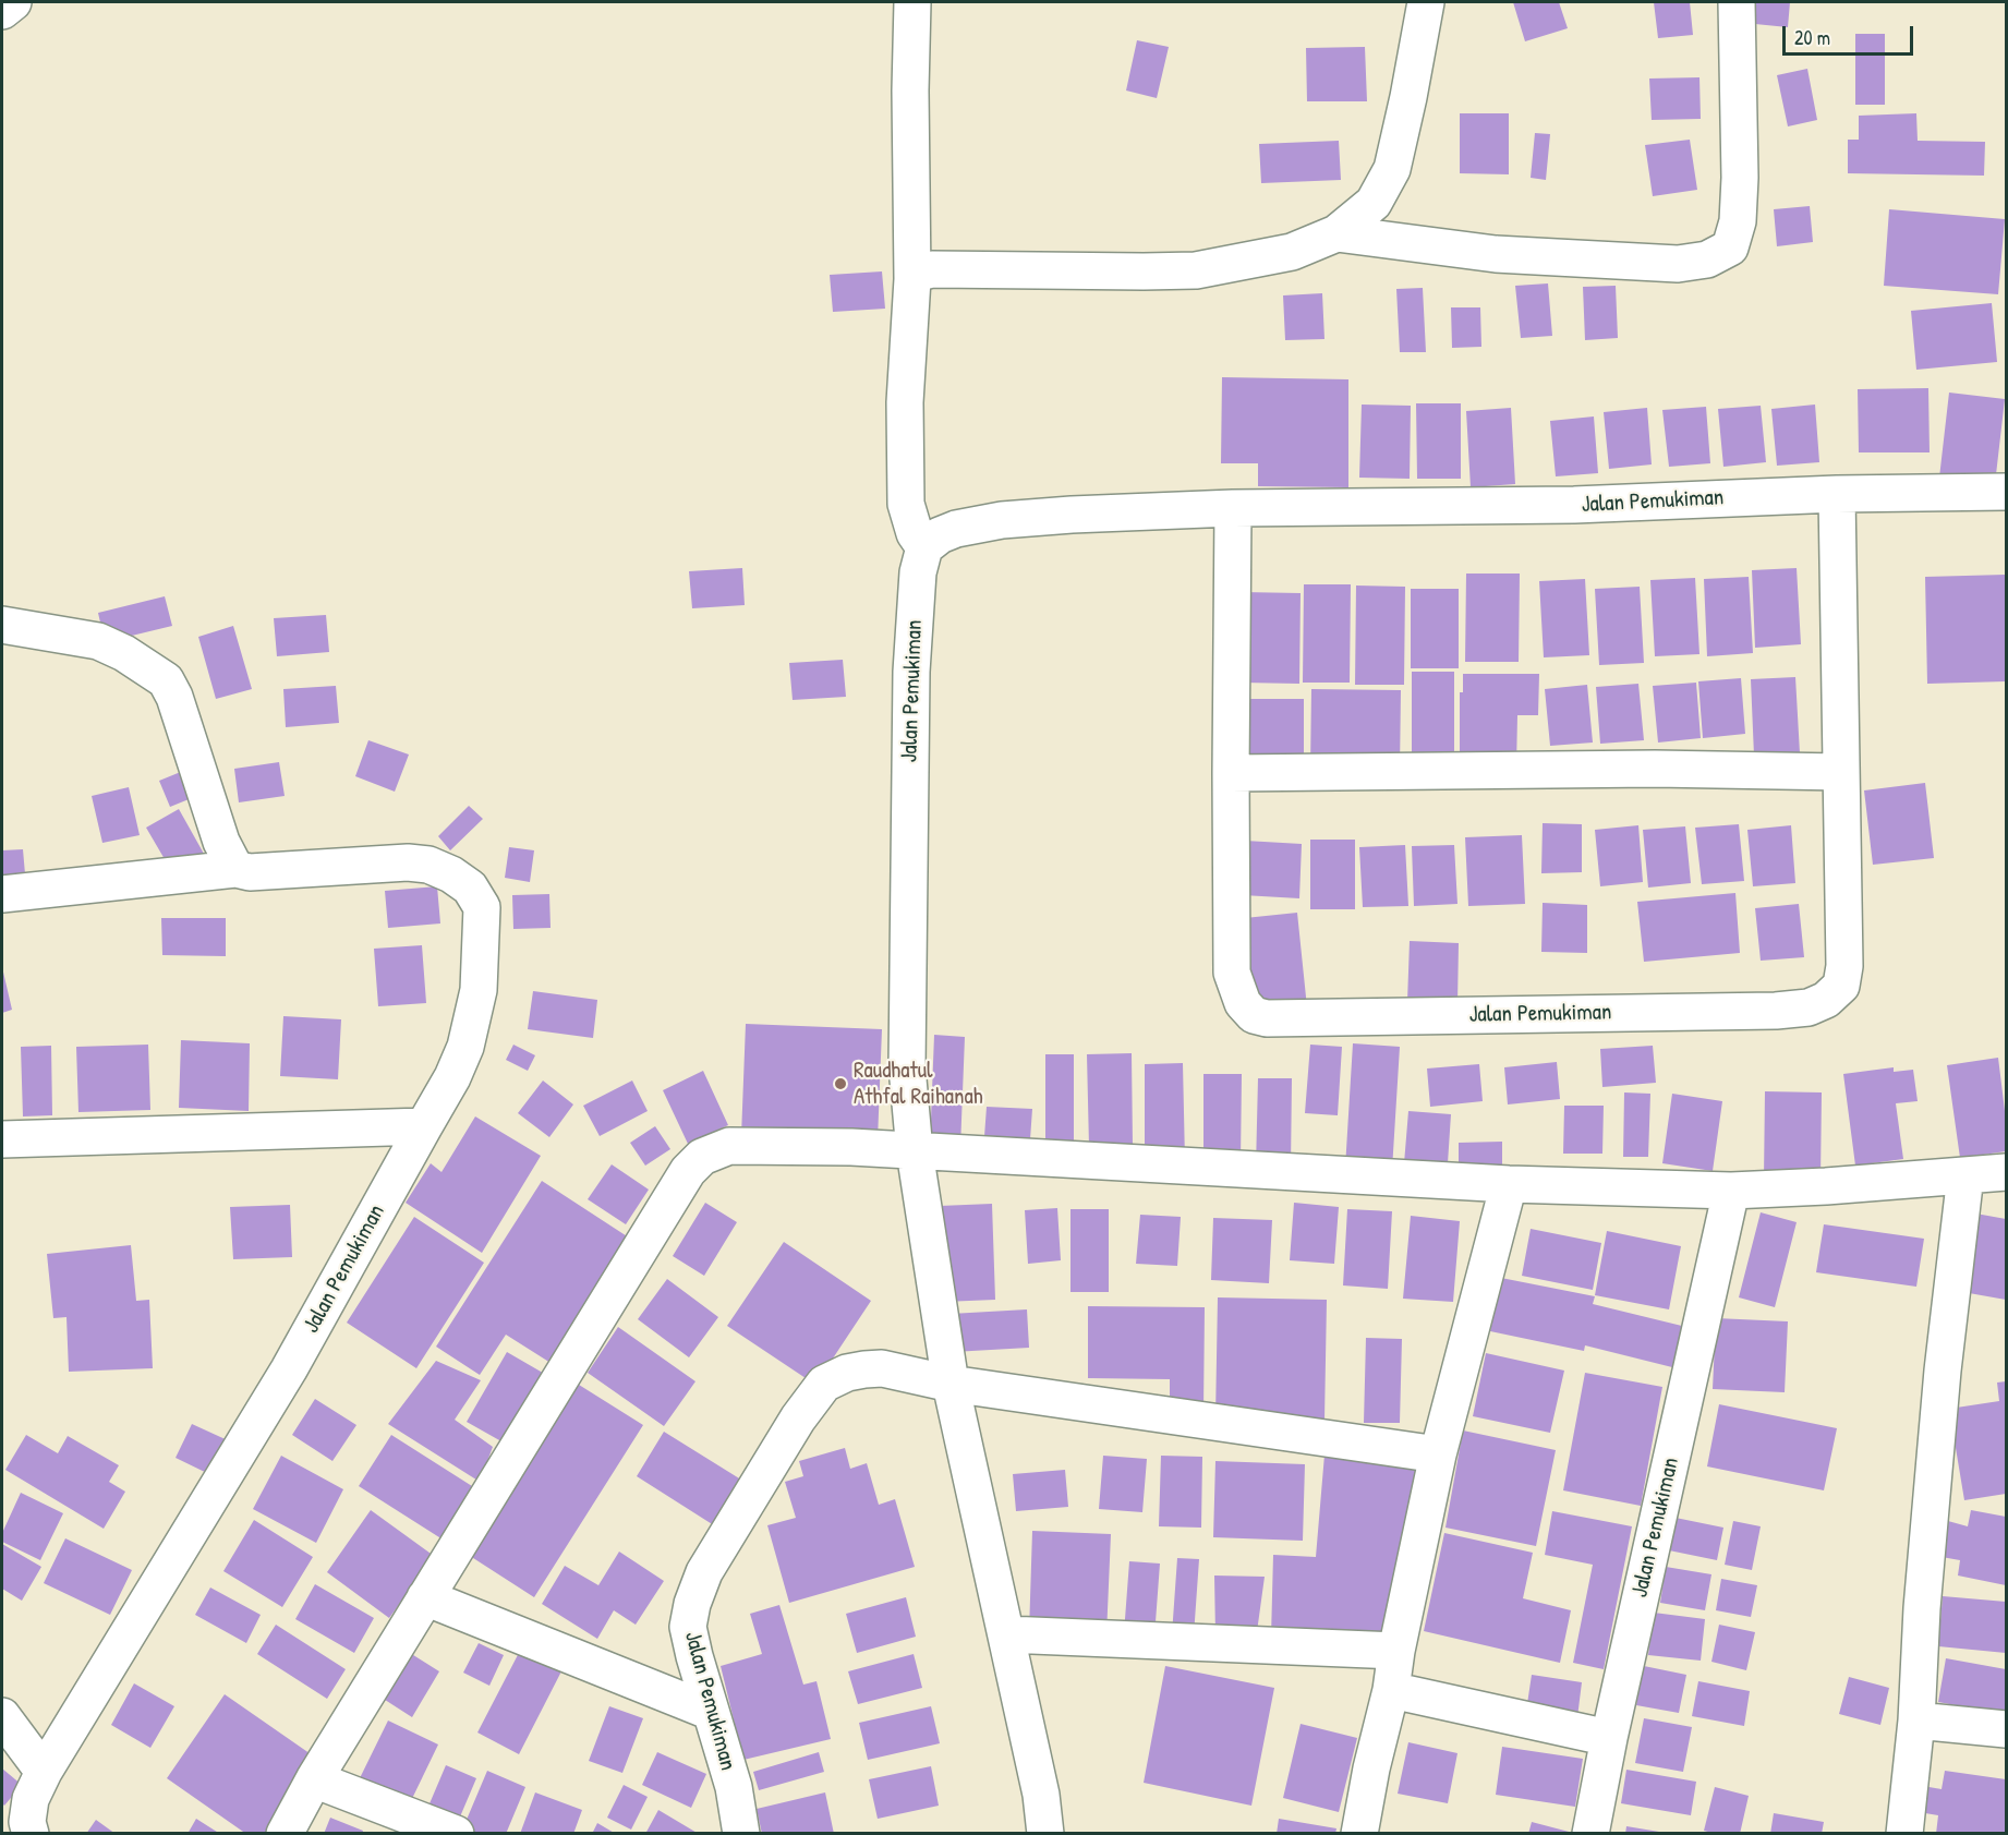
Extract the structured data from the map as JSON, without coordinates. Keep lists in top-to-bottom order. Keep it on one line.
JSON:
{"streets":{"street":["Jalan Pemukiman"]},"places":["Raudhatul Athfal Raihanah"],"scale_bar":"20 m"}
